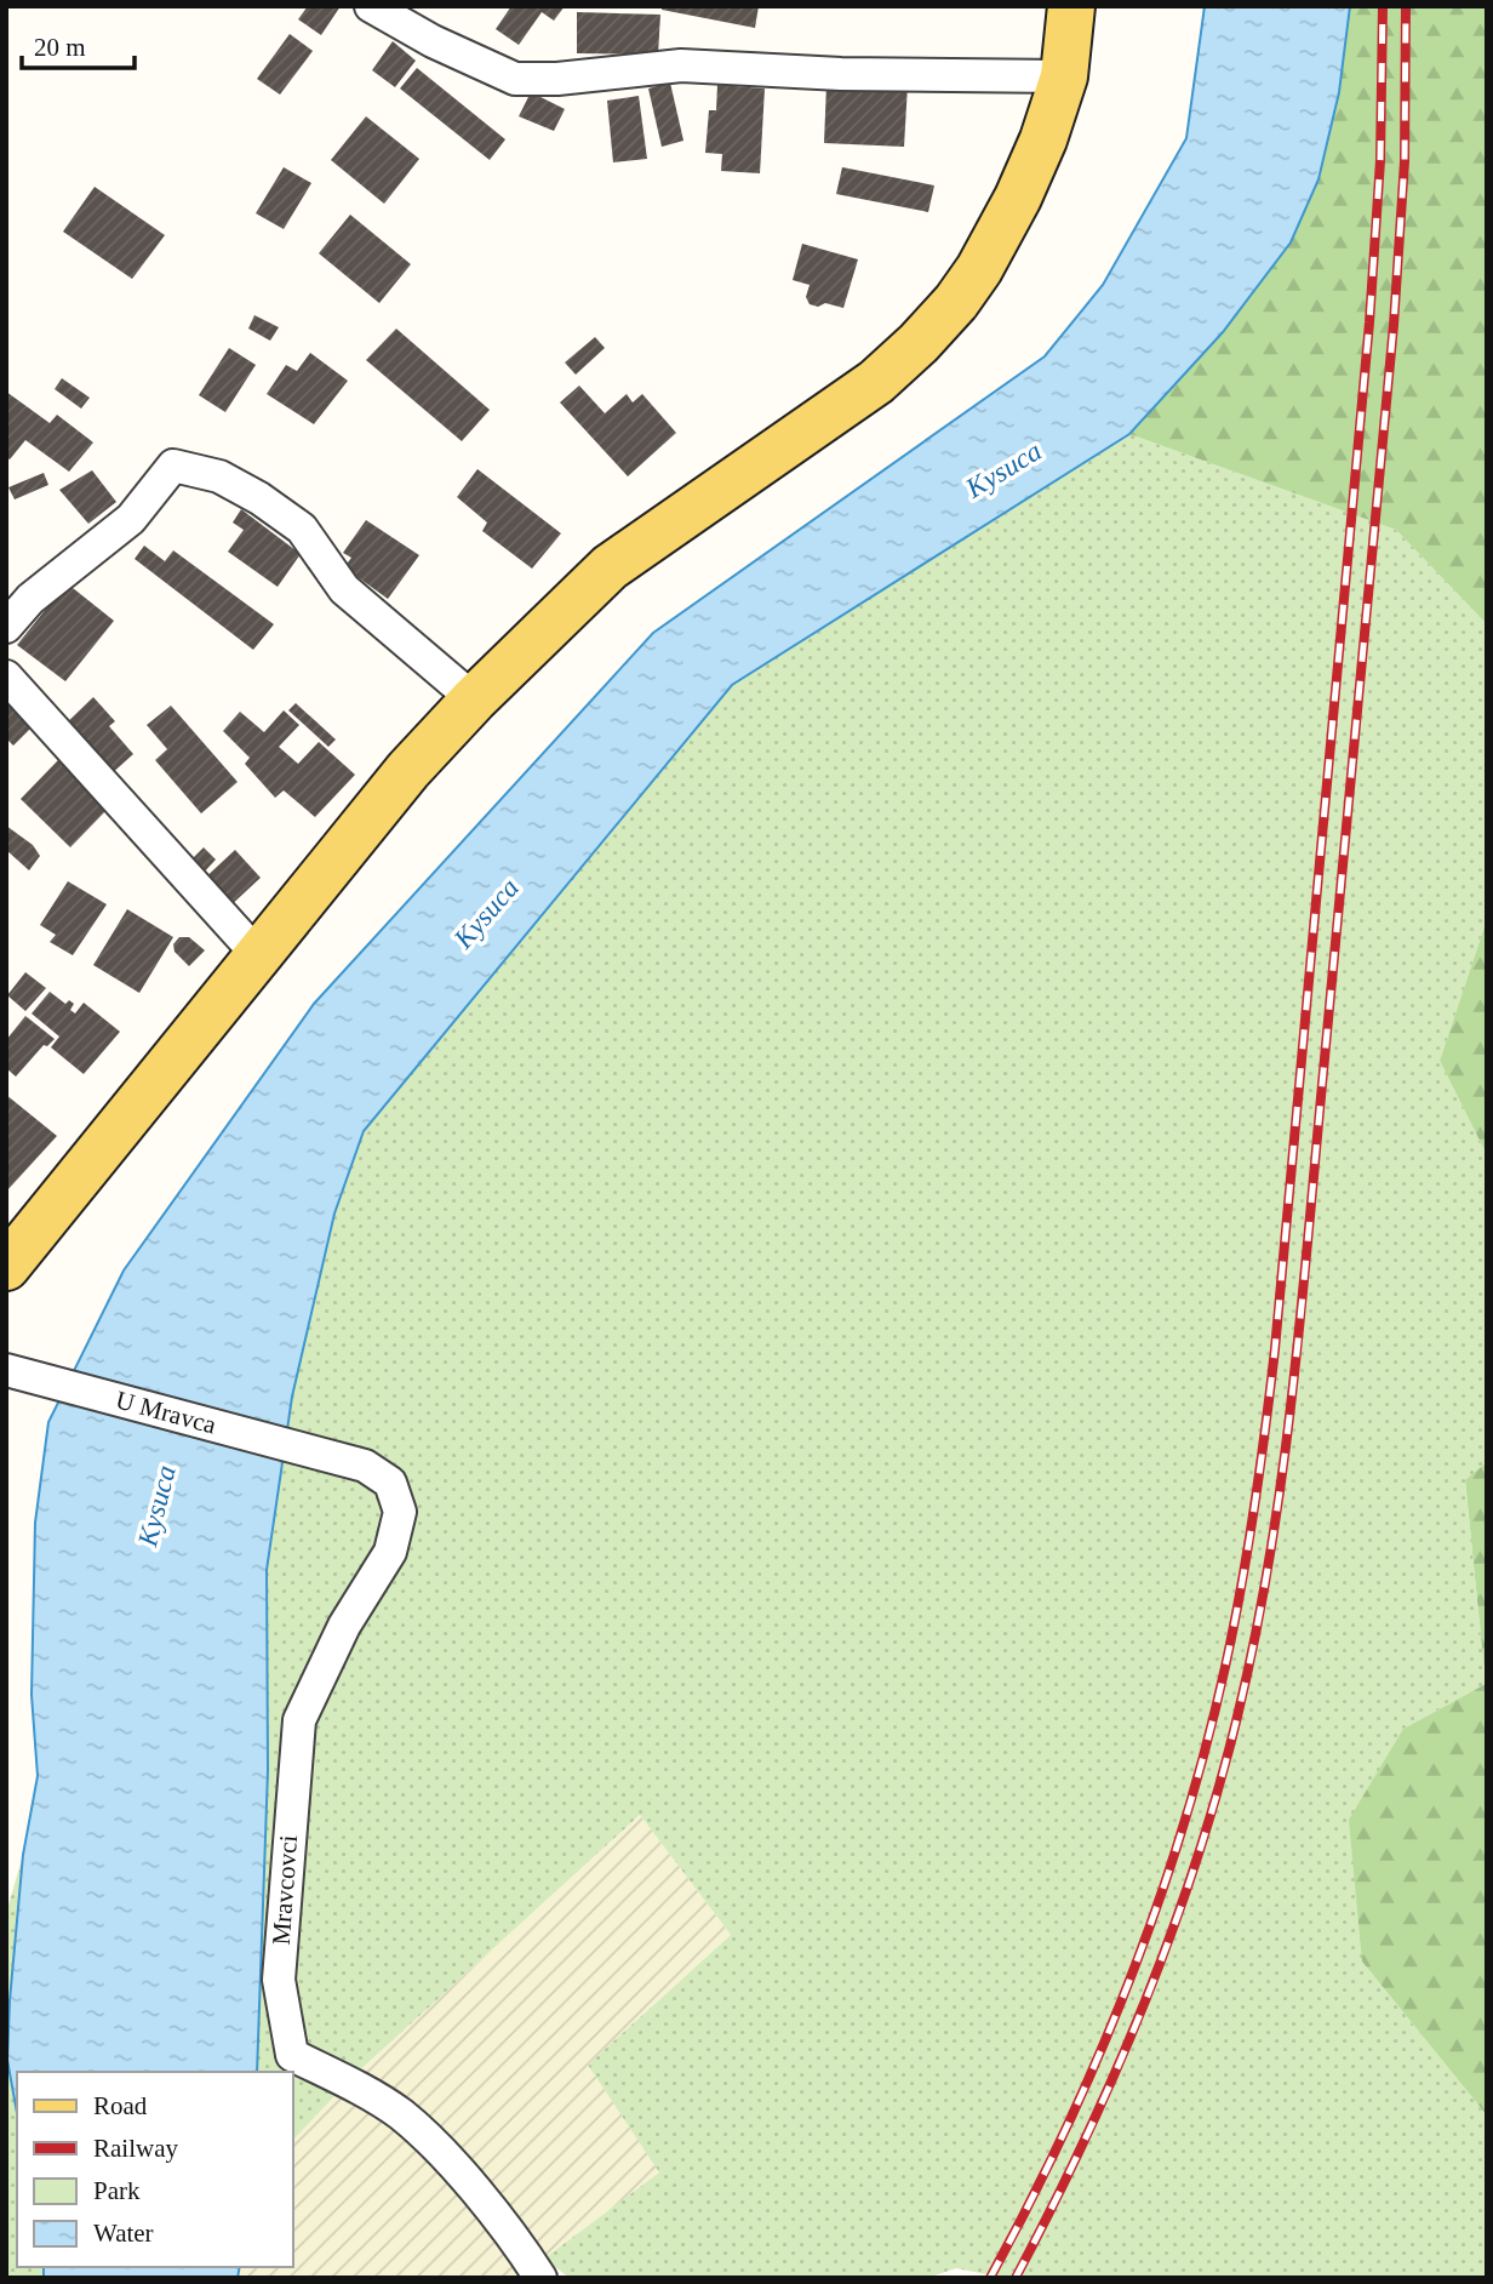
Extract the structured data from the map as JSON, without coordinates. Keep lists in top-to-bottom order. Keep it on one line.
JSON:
{"streets":{"street":["U Mravca","Mravcovci"]},"crossings":[["U Mravca","Mravcovci"]],"water":["Kysuca"],"legend":["Road","Railway","Park","Water"],"scale_bar":"20 m"}
